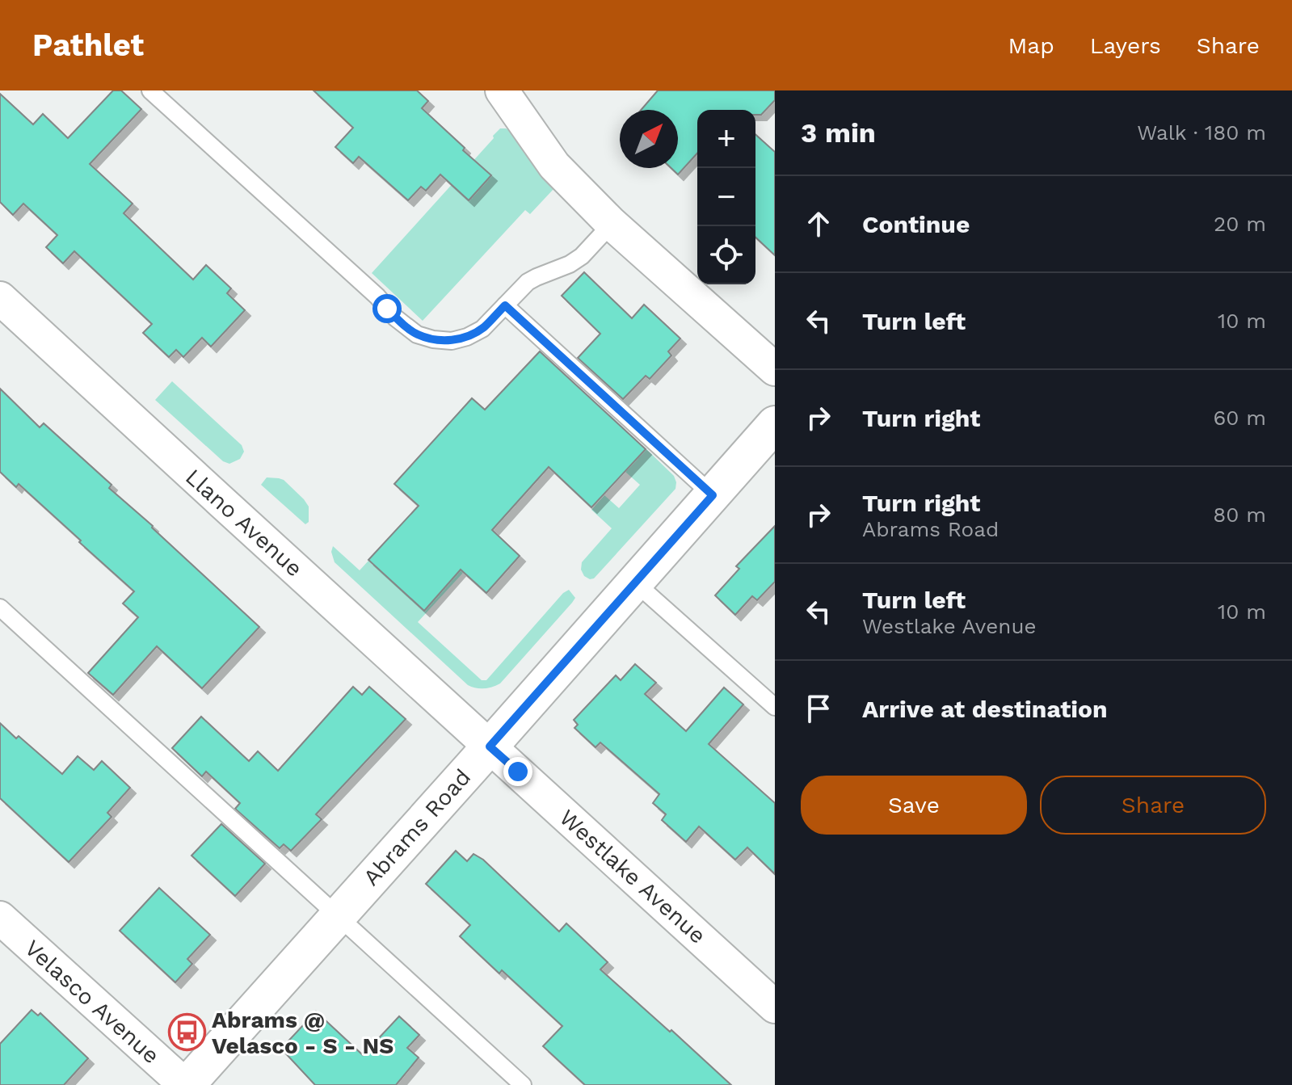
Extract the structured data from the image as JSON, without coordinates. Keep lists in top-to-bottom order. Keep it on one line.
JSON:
{"streets":{"main road":["Abrams Road"],"street":["Llano Avenue","Westlake Avenue","Velasco Avenue"]},"crossings":[["Llano Avenue","Abrams Road"],["Llano Avenue","Westlake Avenue"],["Abrams Road","Westlake Avenue"],["Abrams Road","Velasco Avenue"]],"places":{"bus stop":["Abrams @ Velasco - S - NS"]},"north":"top right","page":{"header":"Pathlet","nav":["Map","Layers","Share"],"heading":["3 min","Walk · 180 m"],"map_buttons":["+","−"],"list":[["Continue","20 m"],["Turn left","10 m"],["Turn right","60 m"],["Turn right","Abrams Road","80 m"],["Turn left","Westlake Avenue","10 m"],"Arrive at destination"],"buttons":["Save","Share"]}}
